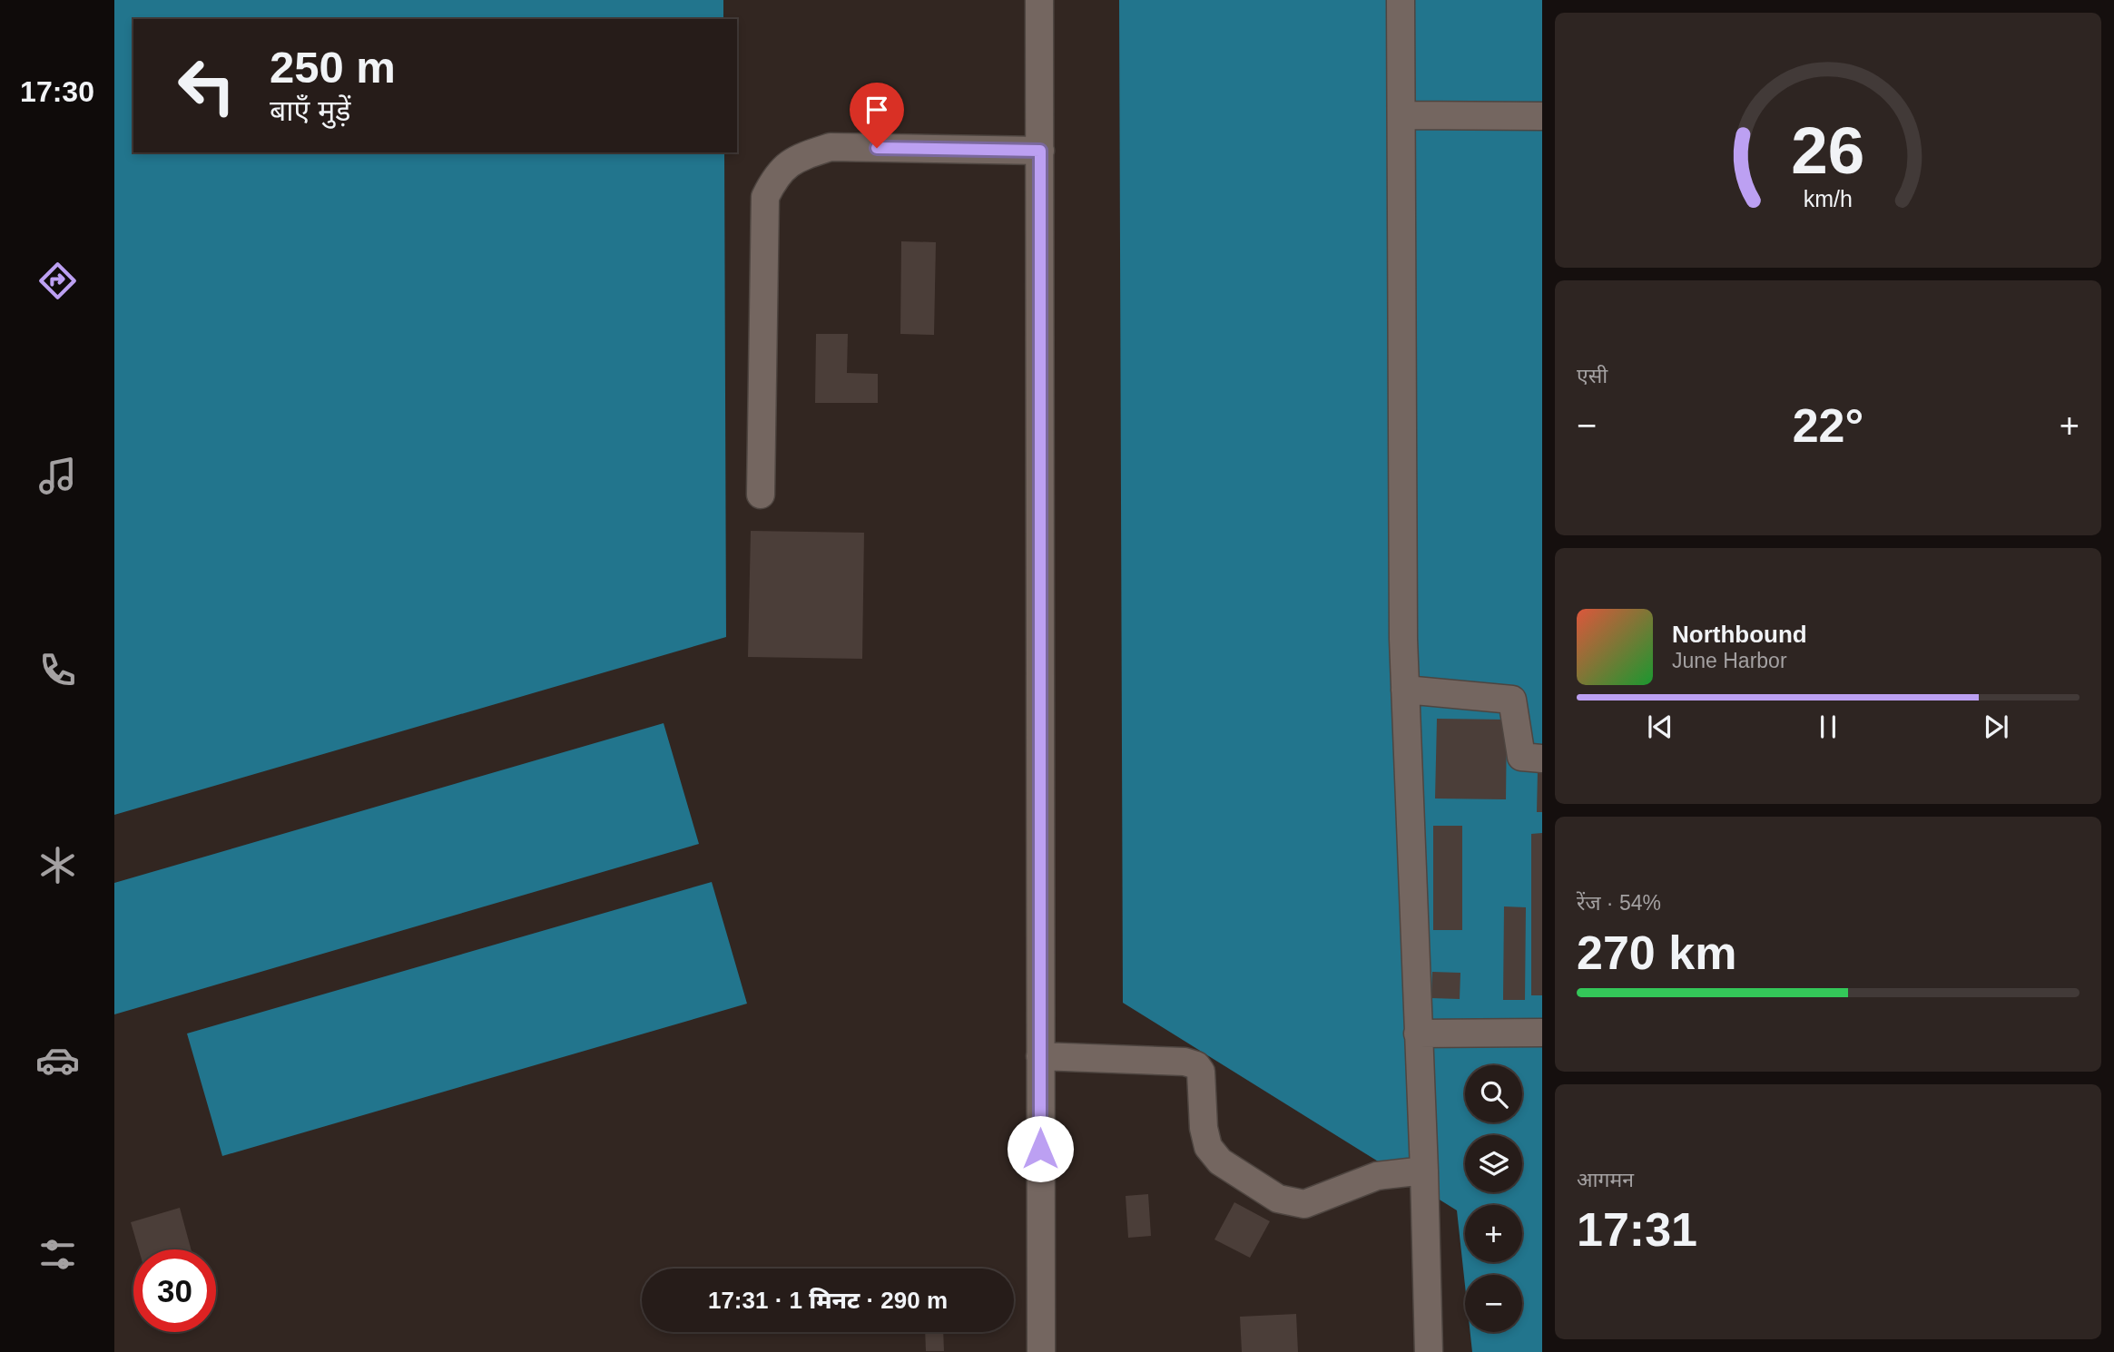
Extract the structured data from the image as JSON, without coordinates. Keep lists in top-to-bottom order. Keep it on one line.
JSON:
{"page":{"tabs":"17:30","turn":["250 m","बाएँ मुड़ें"],"tile":["एसी",["रेंज · 54%","270 km"],["आगमन","17:31"]],"heat":["−","22°","+"],"song":["Northbound","June Harbor"],"map_buttons":["+","−"],"limit":"30","trip":"17:31 · 1 मिनट · 290 m","gauge":["26","km/h"]}}
